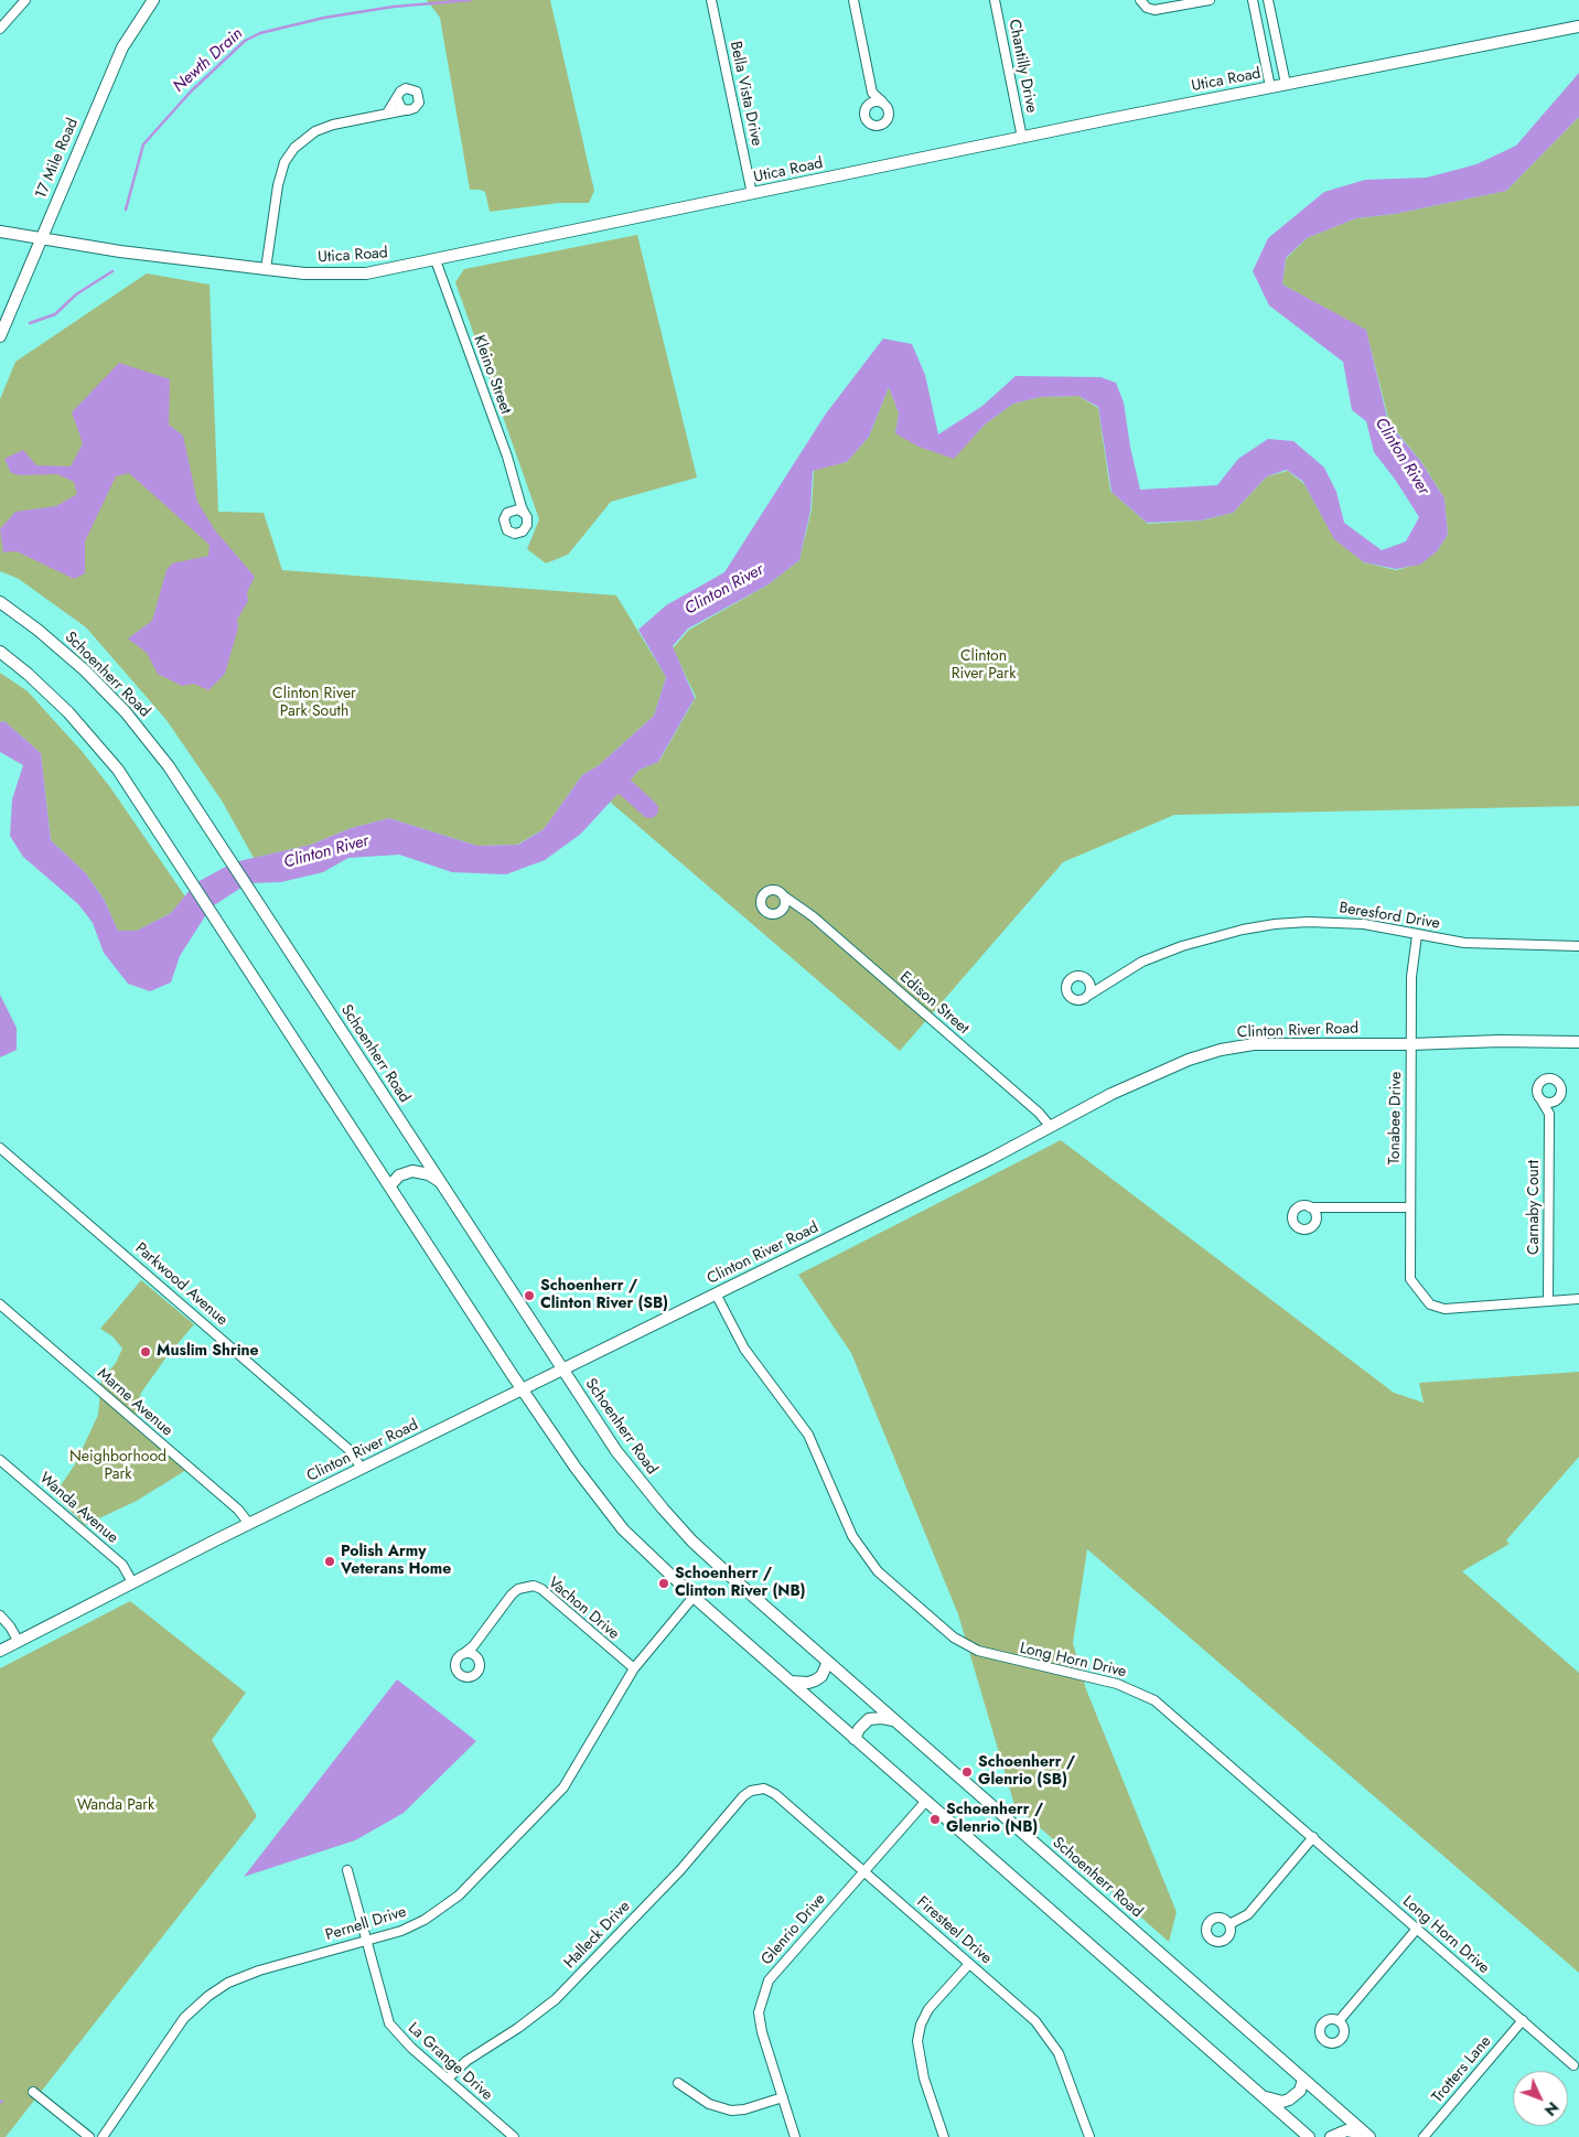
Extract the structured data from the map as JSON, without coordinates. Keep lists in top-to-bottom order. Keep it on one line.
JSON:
{"streets":{"main road":["Utica Road","17 Mile Road","Schoenherr Road","Clinton River Road"],"street":["Chantilly Drive","Bella Vista Drive","Kleino Street","Beresford Drive","Edison Street","Tonabee Drive","Carnaby Court","Parkwood Avenue","Marne Avenue","Wanda Avenue","Vachon Drive","Long Horn Drive","Pernell Drive","Glenrio Drive","Firesteel Drive","Halleck Drive","La Grange Drive","Trotters Lane"]},"crossings":[["Chantilly Drive","Utica Road"],["Utica Road","Bella Vista Drive"],["Utica Road","17 Mile Road"],["Utica Road","Kleino Street"],["Schoenherr Road","Clinton River Road"],["Beresford Drive","Tonabee Drive"],["Edison Street","Clinton River Road"],["Clinton River Road","Tonabee Drive"],["Clinton River Road","Parkwood Avenue"],["Clinton River Road","Marne Avenue"],["Clinton River Road","Wanda Avenue"],["Clinton River Road","Long Horn Drive"],["Tonabee Drive","Carnaby Court"],["Vachon Drive","Pernell Drive"],["Long Horn Drive","Trotters Lane"],["Pernell Drive","La Grange Drive"],["Glenrio Drive","Firesteel Drive"],["Firesteel Drive","Halleck Drive"],["Halleck Drive","La Grange Drive"]],"water":["Newth Drain","Clinton River"],"parks":["Clinton River Park","Clinton River Park South","Neighborhood Park","Wanda Park"],"places":["Schoenherr / Clinton River (SB)","Muslim Shrine","Polish Army Veterans Home","Schoenherr / Clinton River (NB)","Schoenherr / Glenrio (SB)","Schoenherr / Glenrio (NB)"],"north":"bottom right"}
